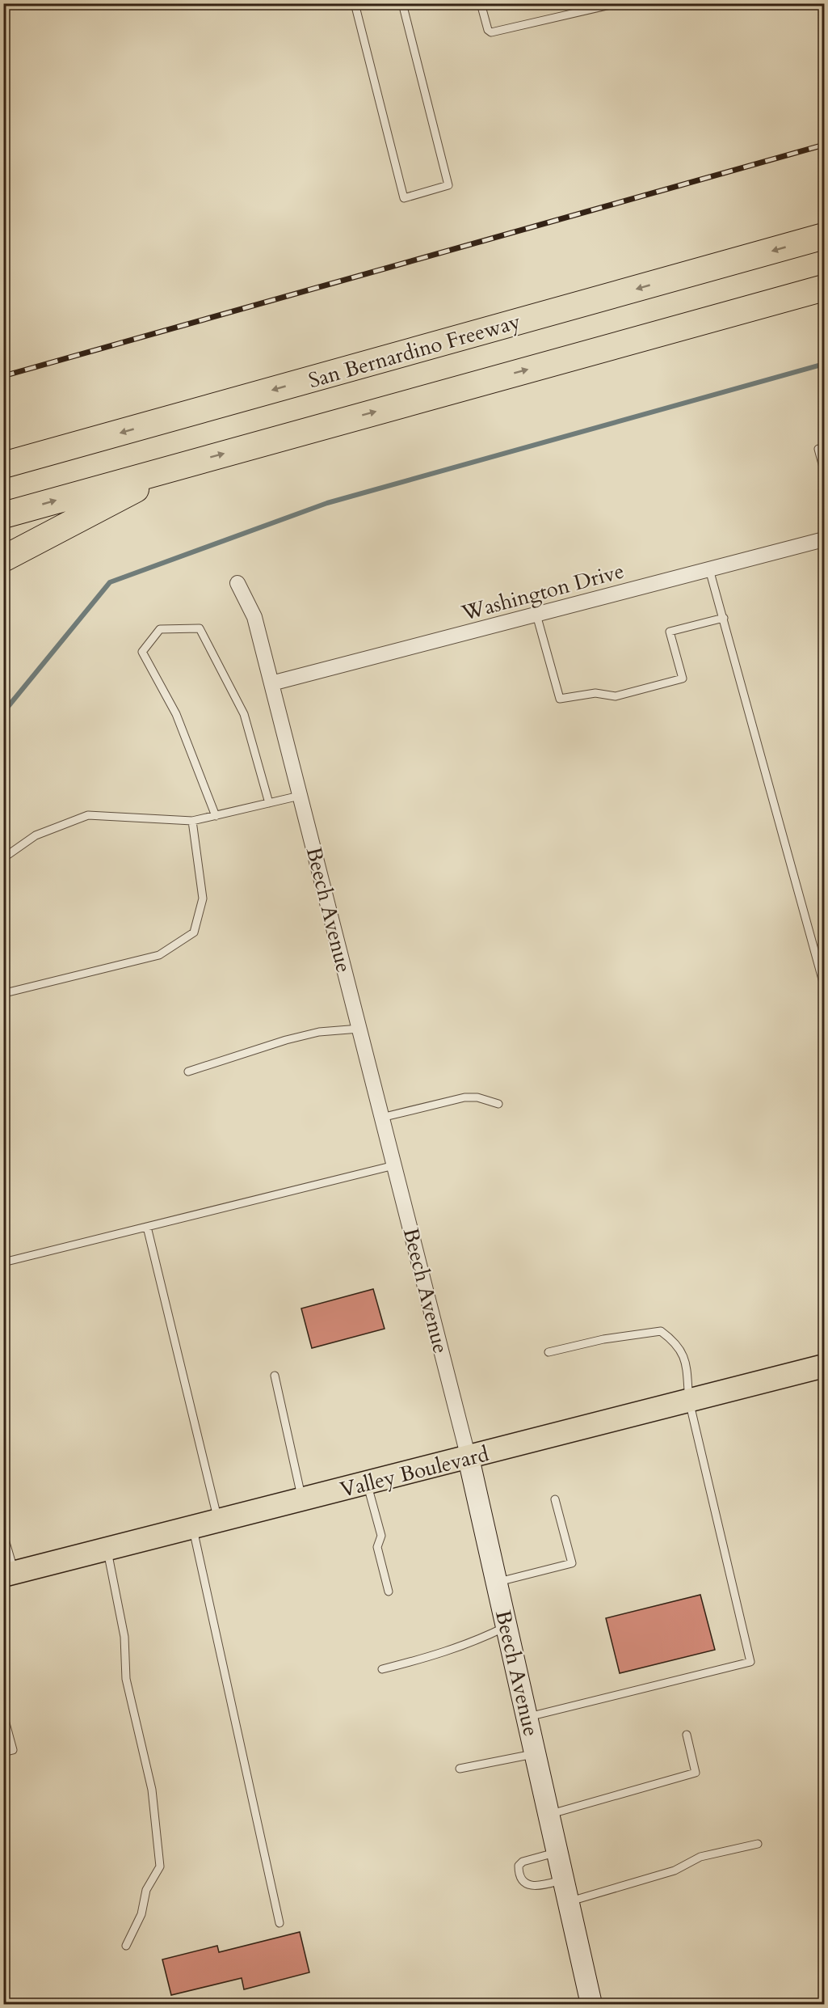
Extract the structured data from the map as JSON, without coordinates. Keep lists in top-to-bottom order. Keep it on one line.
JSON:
{"streets":{"highway":["San Bernardino Freeway"],"main road":["Beech Avenue","Valley Boulevard"],"street":["Washington Drive"]},"crossings":[["Washington Drive","Beech Avenue"],["Beech Avenue","Valley Boulevard"]]}
